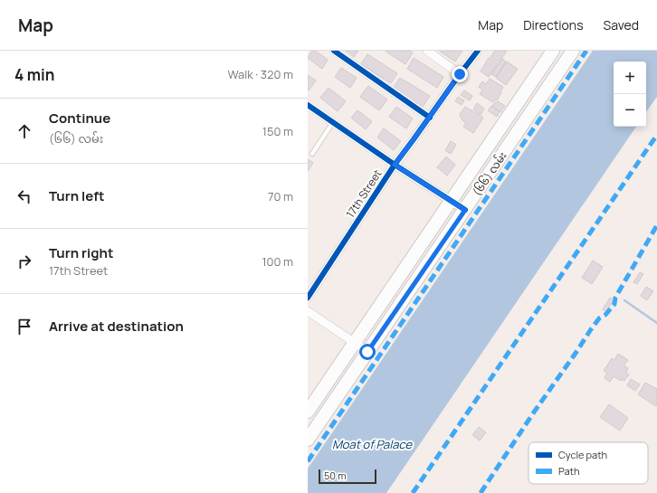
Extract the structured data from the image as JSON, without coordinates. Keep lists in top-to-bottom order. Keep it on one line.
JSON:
{"streets":{"main road":["(၆၆) လမ်း"],"street":["17th Street"]},"water":["Moat of Palace"],"legend":["Cycle path","Path"],"scale_bar":"50 m","page":{"header":"Map","nav":["Map","Directions","Saved"],"heading":["4 min","Walk · 320 m"],"map_buttons":["+","−"],"list":[["Continue","(၆၆) လမ်း","150 m"],["Turn left","70 m"],["Turn right","17th Street","100 m"],"Arrive at destination"],"scale":"50 m"}}
